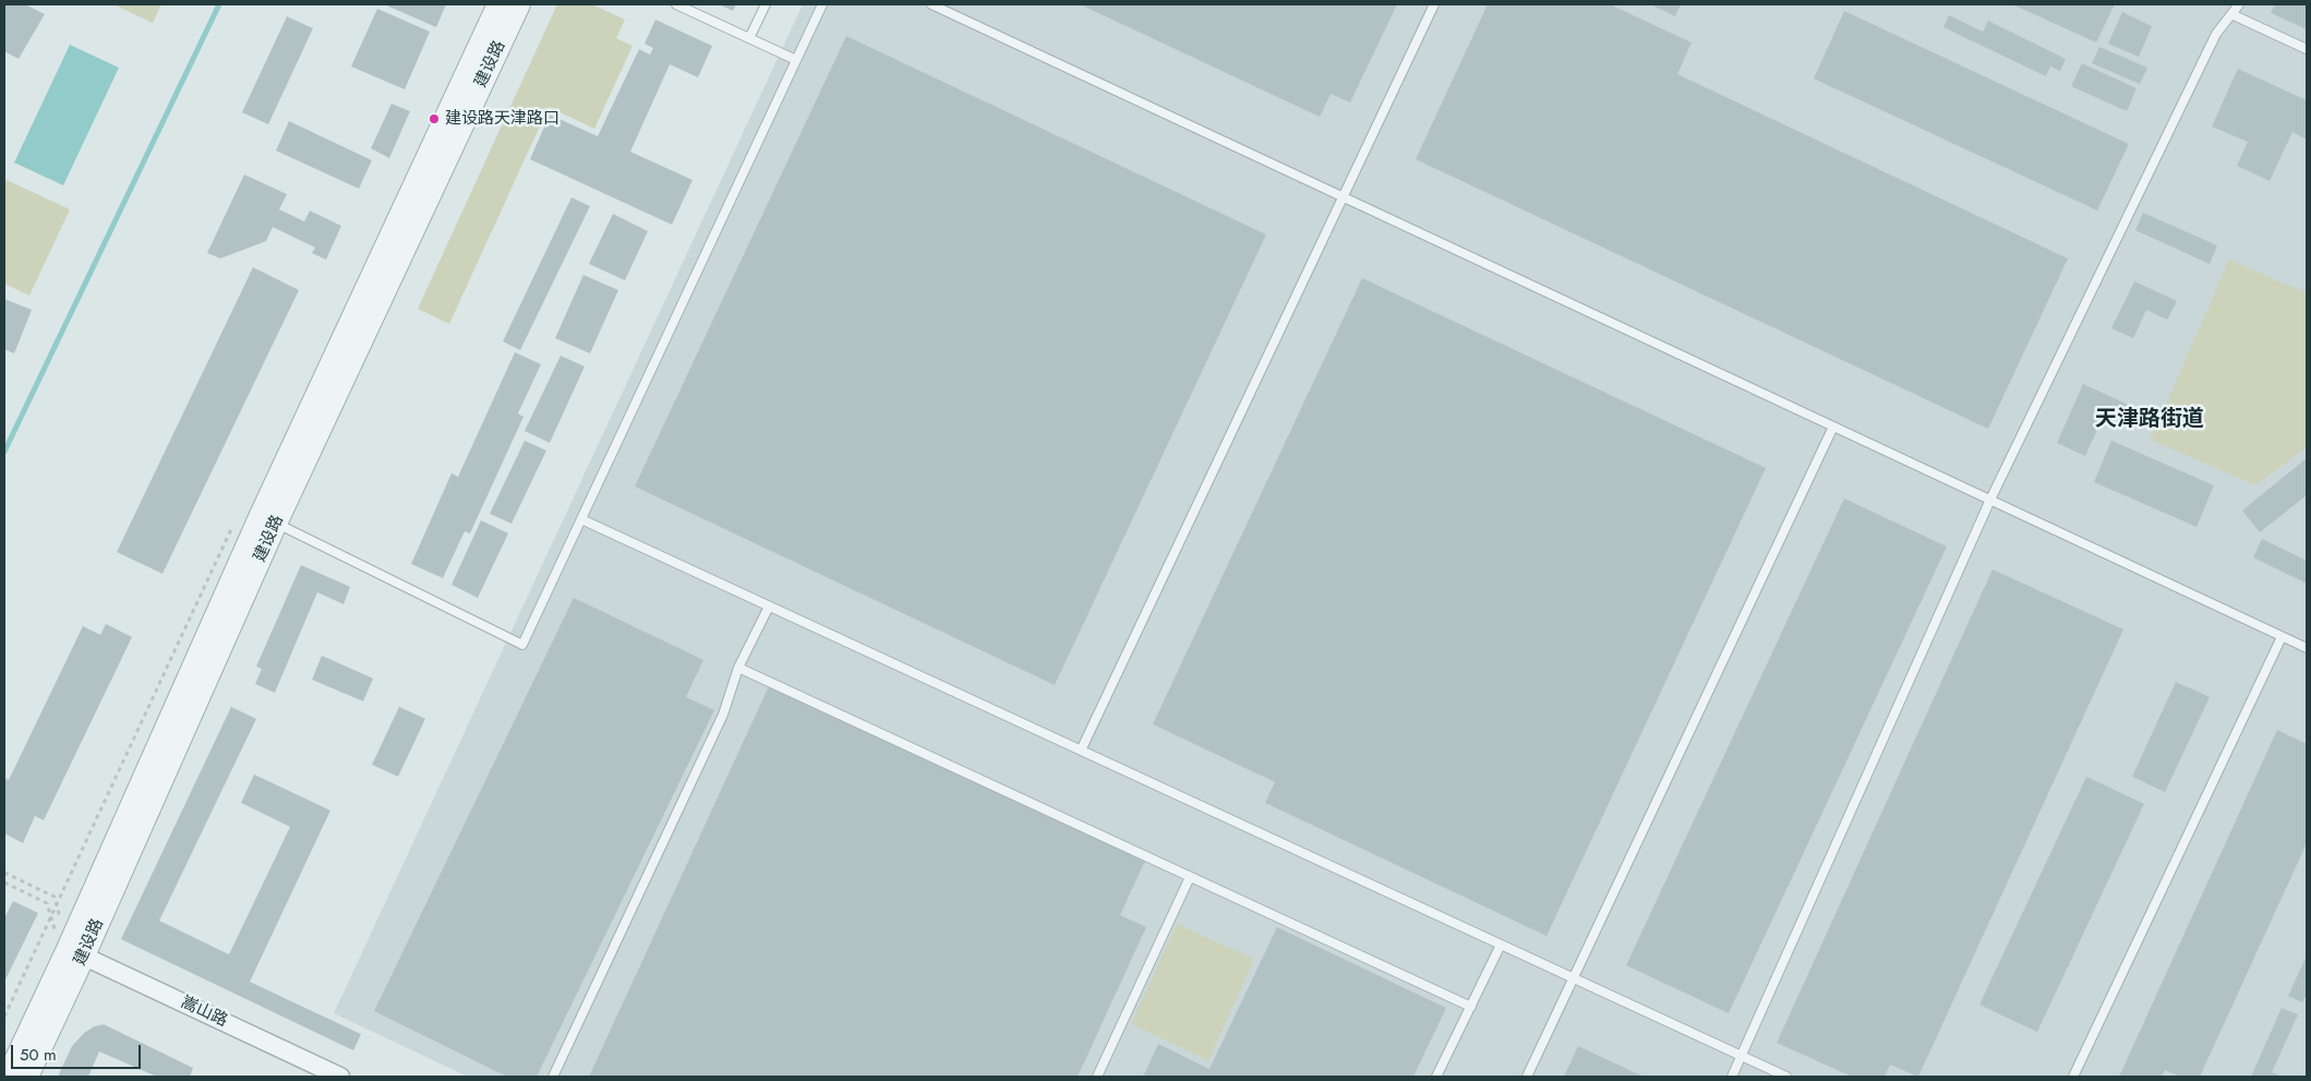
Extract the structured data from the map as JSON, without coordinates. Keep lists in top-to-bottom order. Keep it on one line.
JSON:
{"streets":{"street":["建设路","嵩山路"]},"crossings":[["建设路","嵩山路"]],"districts":["天津路街道"],"places":["建设路天津路口"],"scale_bar":"50 m"}
